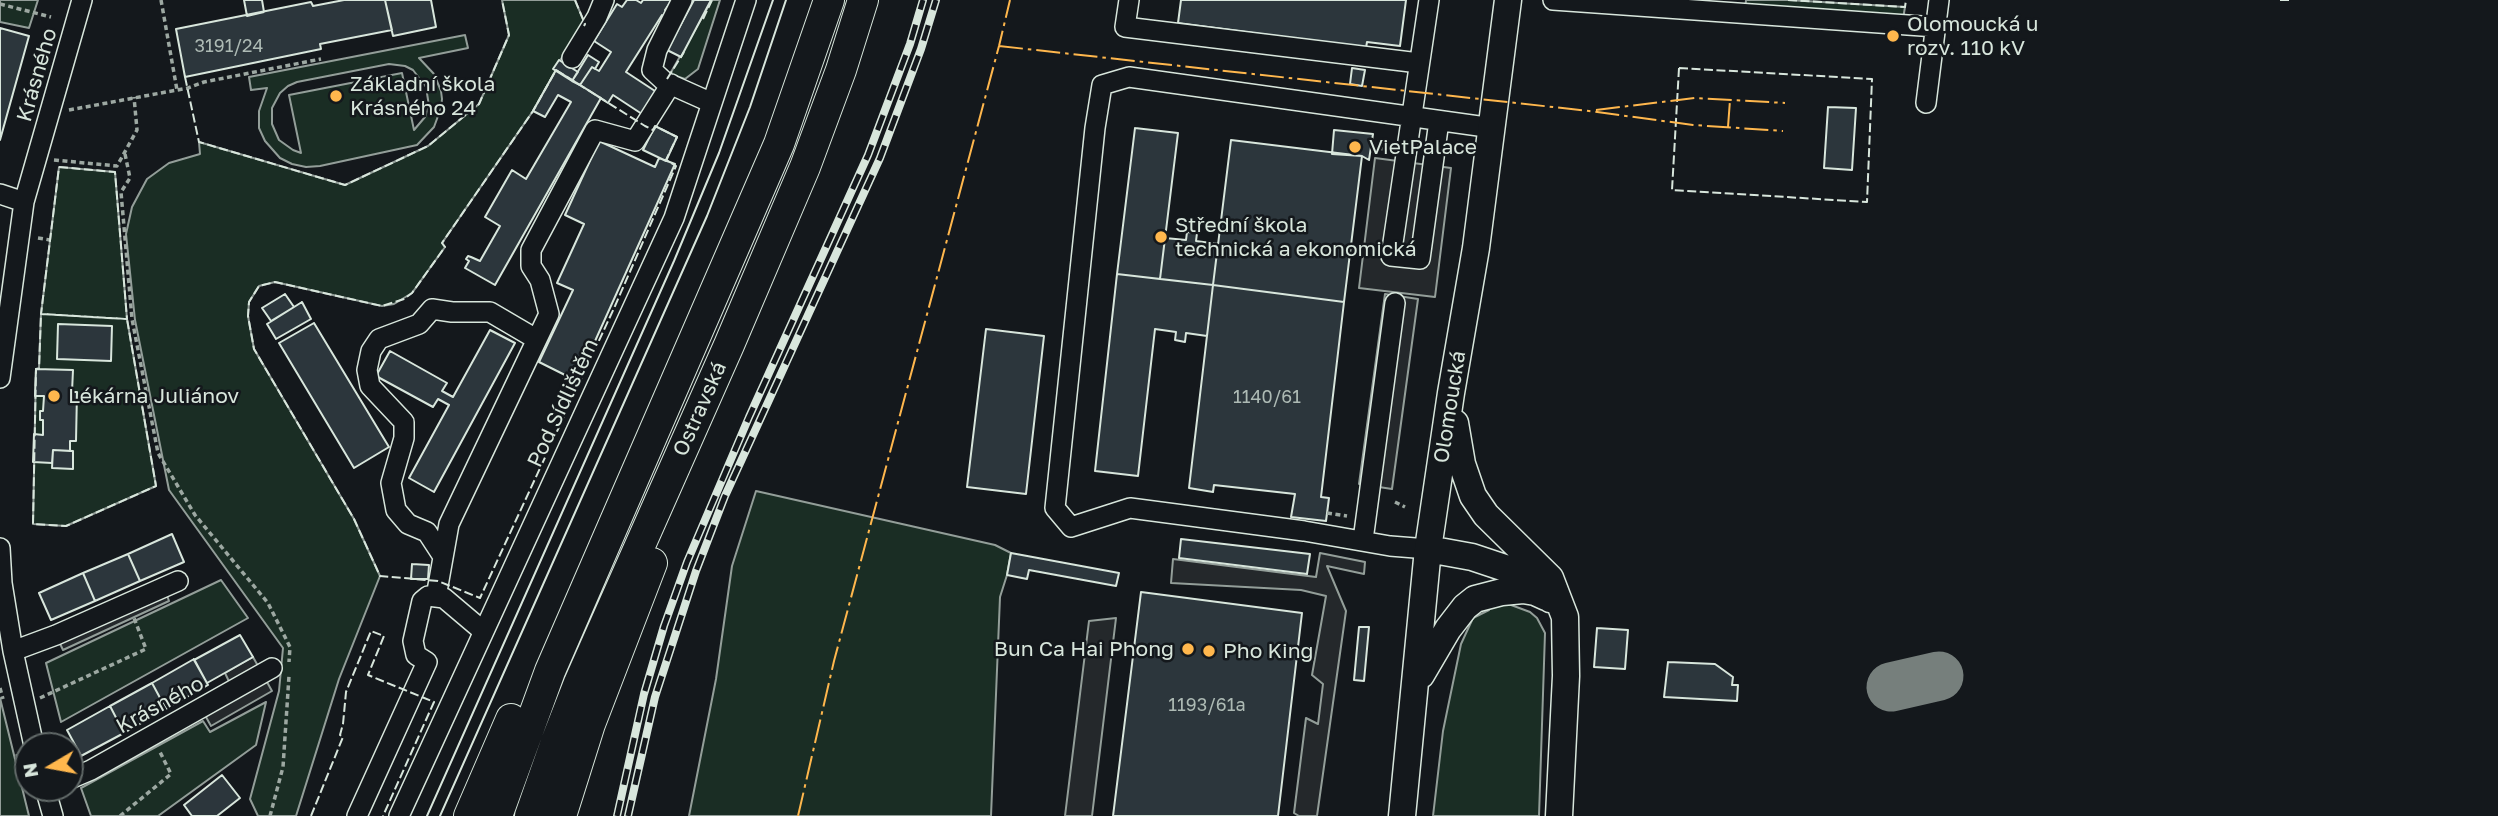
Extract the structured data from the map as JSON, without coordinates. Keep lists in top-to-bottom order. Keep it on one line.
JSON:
{"streets":{"highway":["Ostravská"],"main road":["Olomoucká"],"street":["Krásného","Pod Sídlištěm"]},"places":["Olomoucká u rozv. 110 kV","Základní škola Krásného 24","VietPalace","Střední škola technická a ekonomická","Lékárna Juliánov","Bun Ca Hai Phong","Pho King"],"house_numbers":["3191/24","1140/61","1193/61a"],"north":"left"}
